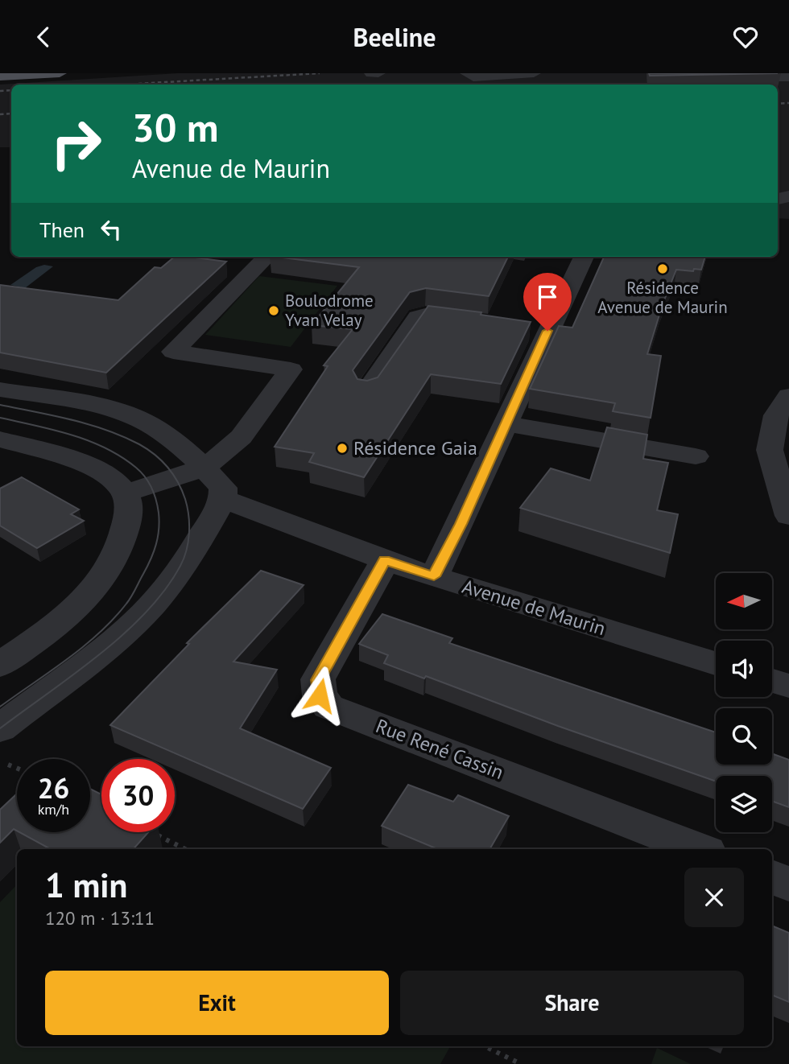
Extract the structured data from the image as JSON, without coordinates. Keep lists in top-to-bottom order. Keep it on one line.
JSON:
{"streets":{"street":["Avenue de Maurin","Rue René Cassin"]},"crossings":[["Avenue de Maurin","Rue René Cassin"]],"places":["Résidence Avenue de Maurin","Boulodrome Yvan Velay","Résidence Gaia"],"north":"left","page":{"header":"Beeline","turn":["30 m","Avenue de Maurin"],"then":"Then","speed":"26 km/h","limit":"30","heading":["1 min","120 m · 13:11"],"buttons":["Exit","Share"]}}
